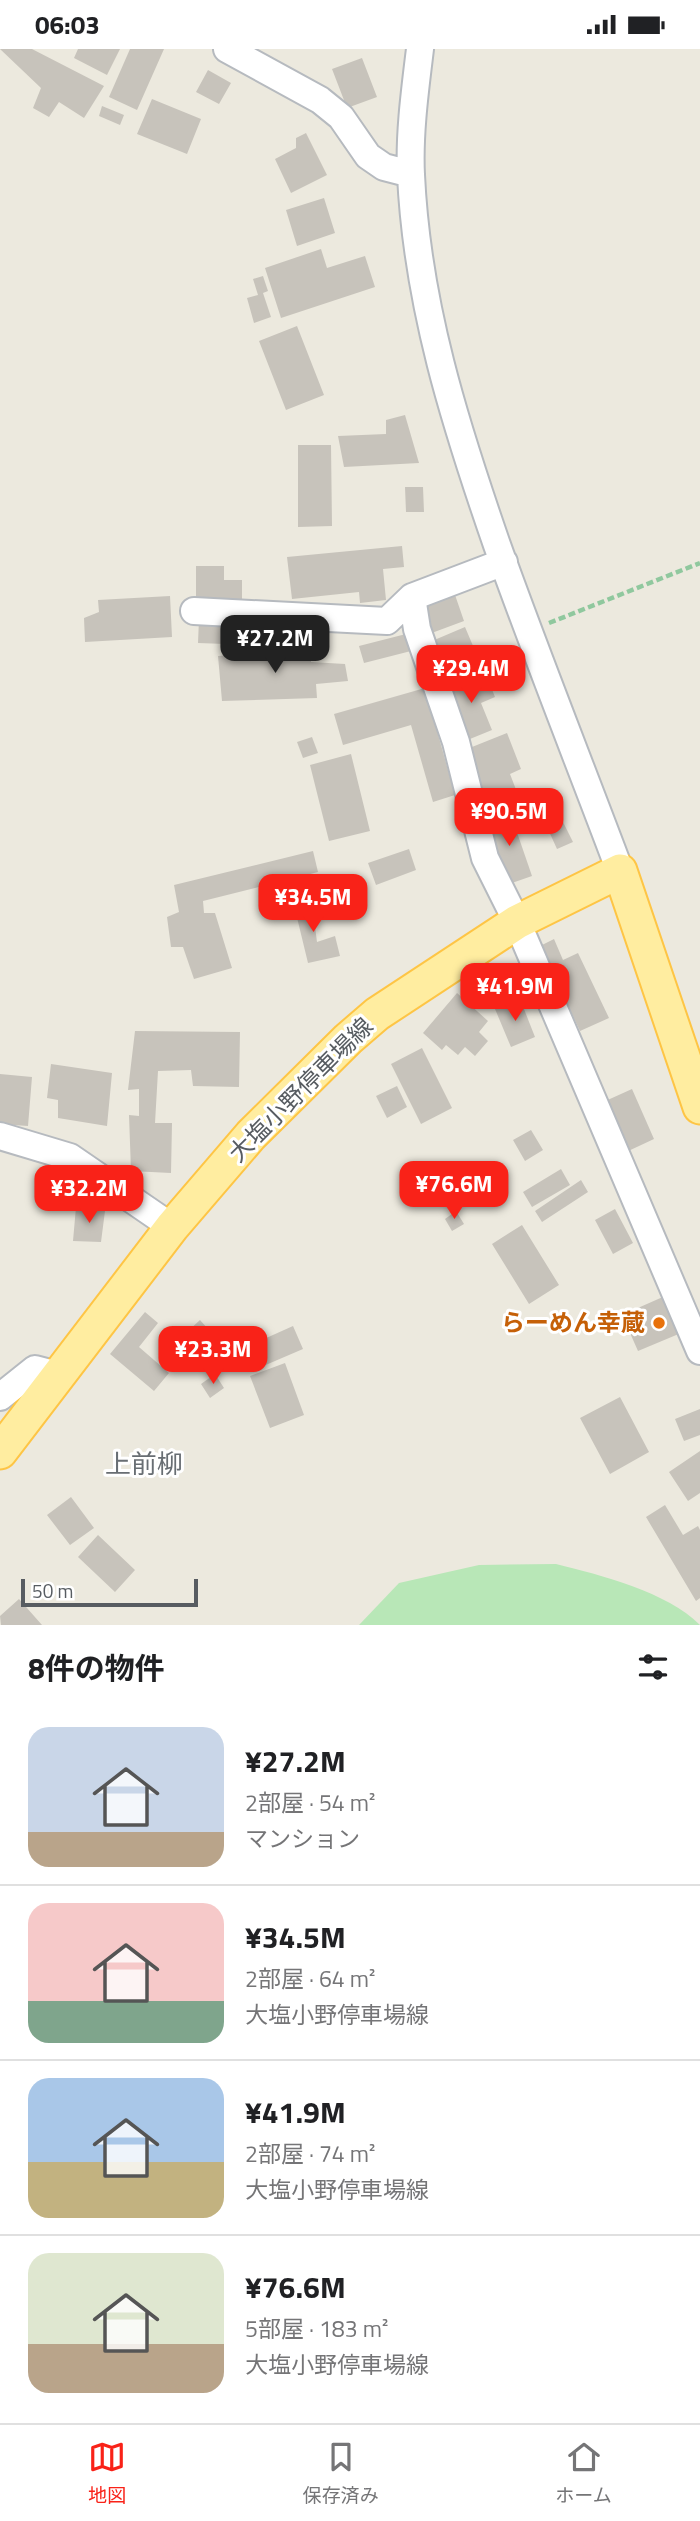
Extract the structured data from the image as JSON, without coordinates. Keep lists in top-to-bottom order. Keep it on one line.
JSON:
{"streets":{"main road":["大塩小野停車場線"]},"districts":["上前柳"],"places":["らーめん幸蔵"],"scale_bar":"50 m","page":{"status":"06:03","price":["¥27.2M","¥29.4M","¥90.5M","¥34.5M","¥41.9M","¥76.6M","¥32.2M","¥23.3M"],"scale":"50 m","heading":"8件の物件","list":[{"name":"¥27.2M","note":"2部屋 · 54 m² · マンション"},{"name":"¥34.5M","note":"2部屋 · 64 m² · 大塩小野停車場線"},{"name":"¥41.9M","note":"2部屋 · 74 m² · 大塩小野停車場線"},{"name":"¥76.6M","note":"5部屋 · 183 m² · 大塩小野停車場線"}],"tabs":["地図","保存済み","ホーム"]}}
